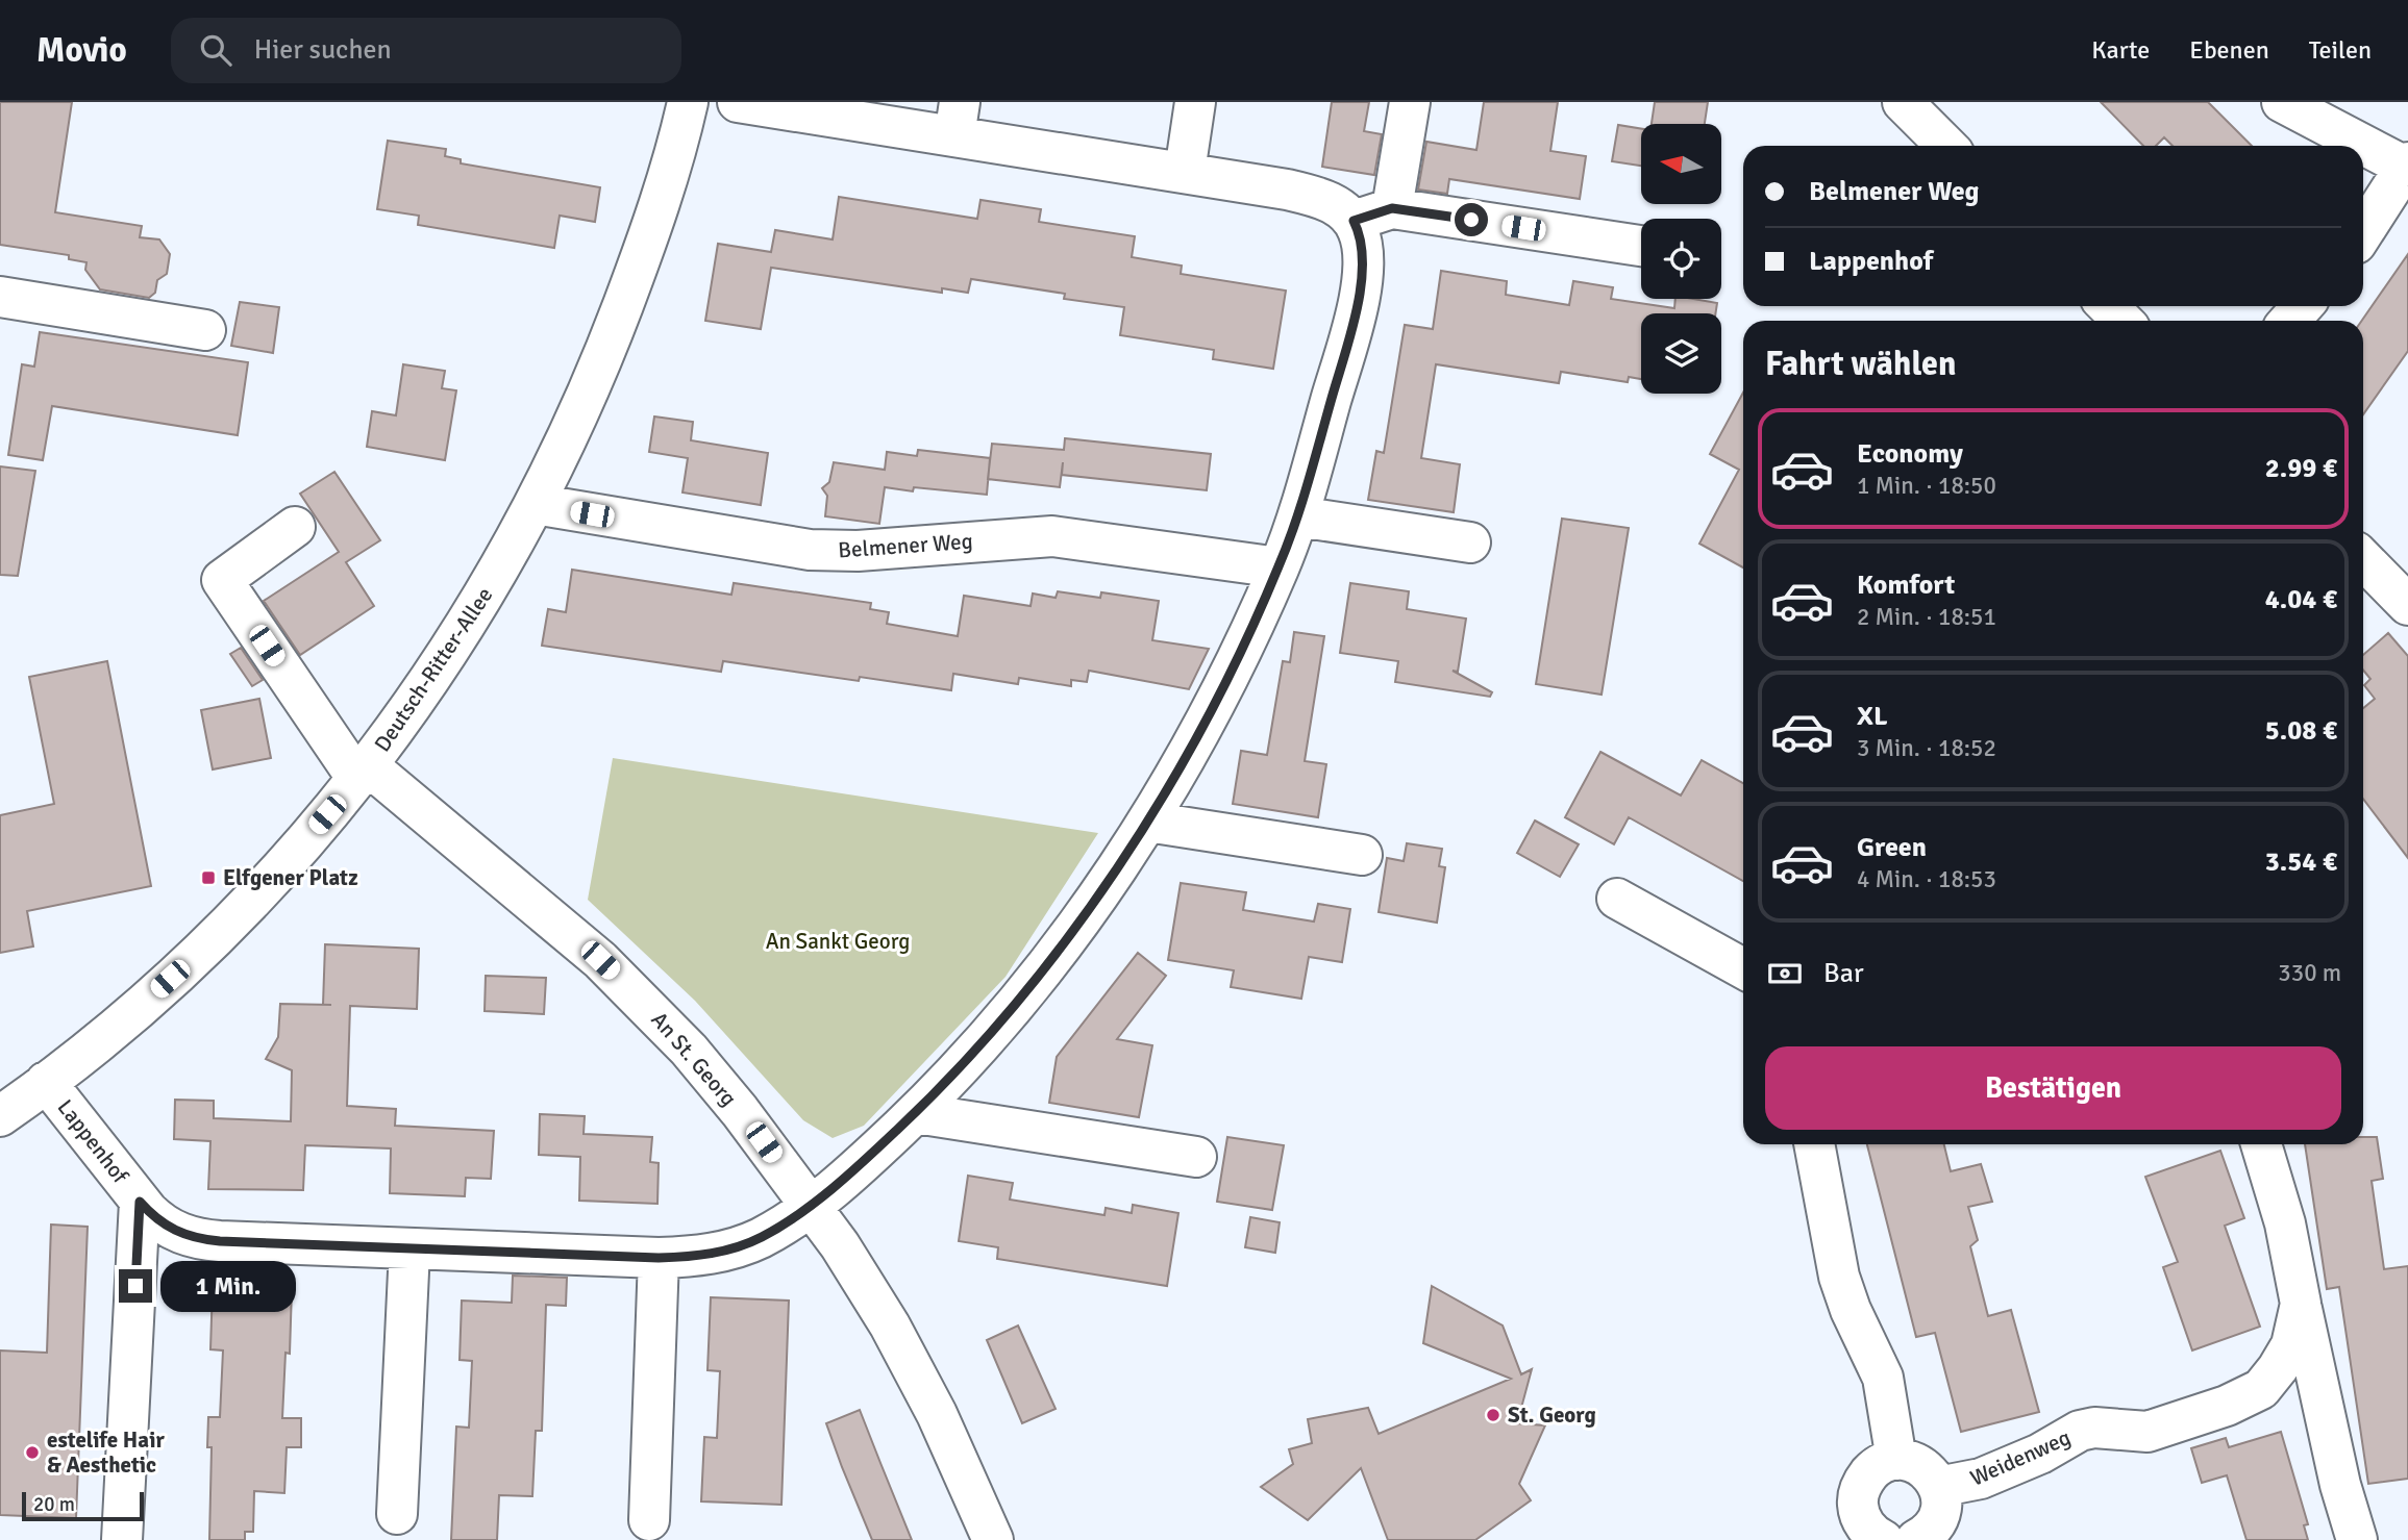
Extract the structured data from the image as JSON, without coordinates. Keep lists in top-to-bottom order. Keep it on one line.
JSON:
{"streets":{"street":["Belmener Weg","Deutsch-Ritter-Allee","An St. Georg","Lappenhof","Weidenweg"]},"crossings":[["Belmener Weg","Deutsch-Ritter-Allee"],["Deutsch-Ritter-Allee","An St. Georg"],["Deutsch-Ritter-Allee","Lappenhof"],["An St. Georg","Lappenhof"]],"parks":["An Sankt Georg"],"places":{"transit":["Elfgener Platz"],"other":["St. Georg","estelife Hair & Aesthetic"]},"scale_bar":"20 m","north":"left","page":{"header":"Movio","search":"Hier suchen","nav":["Karte","Ebenen","Teilen"],"banner":["Belmener Weg","Lappenhof"],"heading":"Fahrt wählen","list":[{"name":"Economy","note":"1 Min. · 18:50","value":"2.99 €"},{"name":"Komfort","note":"2 Min. · 18:51","value":"4.04 €"},{"name":"XL","note":"3 Min. · 18:52","value":"5.08 €"},{"name":"Green","note":"4 Min. · 18:53","value":"3.54 €"}],"pay":["Bar","330 m"],"buttons":"Bestätigen","bubble":"1 Min.","scale":"20 m"}}
